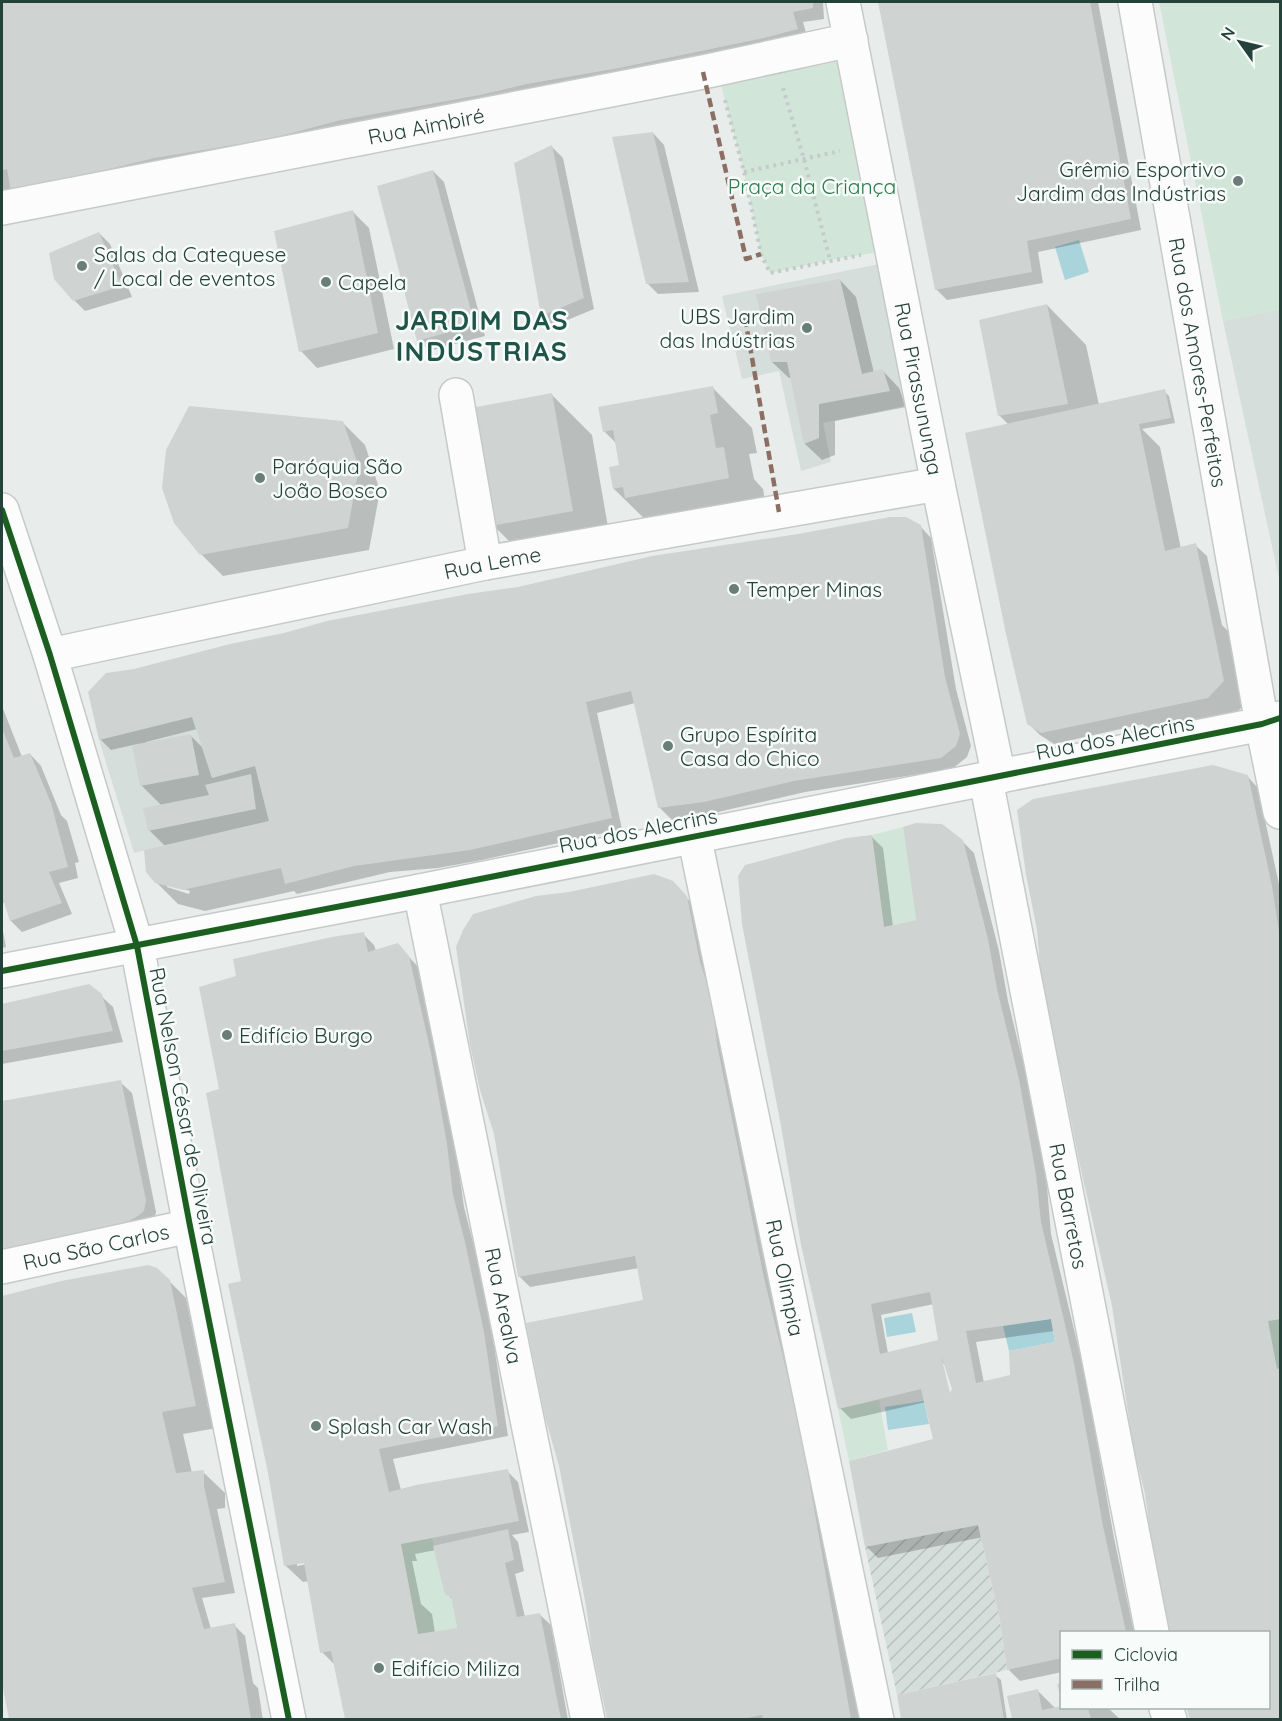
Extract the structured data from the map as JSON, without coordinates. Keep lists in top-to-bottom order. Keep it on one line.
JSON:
{"streets":{"street":["Rua Aimbiré","Rua dos Amores-Perfeitos","Rua Pirassununga","Rua Leme","Rua dos Alecrins","Rua Nelson César de Oliveira","Rua Barretos","Rua São Carlos","Rua Olímpia","Rua Arealva"]},"crossings":[["Rua Aimbiré","Rua Pirassununga"],["Rua dos Amores-Perfeitos","Rua dos Alecrins"],["Rua Pirassununga","Rua Leme"],["Rua Pirassununga","Rua dos Alecrins"],["Rua Pirassununga","Rua Barretos"],["Rua Leme","Rua Nelson César de Oliveira"],["Rua dos Alecrins","Rua Nelson César de Oliveira"],["Rua dos Alecrins","Rua Barretos"],["Rua dos Alecrins","Rua Olímpia"],["Rua dos Alecrins","Rua Arealva"],["Rua Nelson César de Oliveira","Rua São Carlos"]],"districts":["JARDIM DAS INDÚSTRIAS"],"parks":["Praça da Criança"],"places":["Grêmio Esportivo Jardim das Indústrias","Salas da Catequese / Local de eventos","Capela","UBS Jardim das Indústrias","Paróquia São João Bosco","Temper Minas","Grupo Espírita Casa do Chico","Edifício Burgo","Splash Car Wash","Edifício Miliza"],"legend":["Ciclovia","Trilha"],"north":"top left"}
